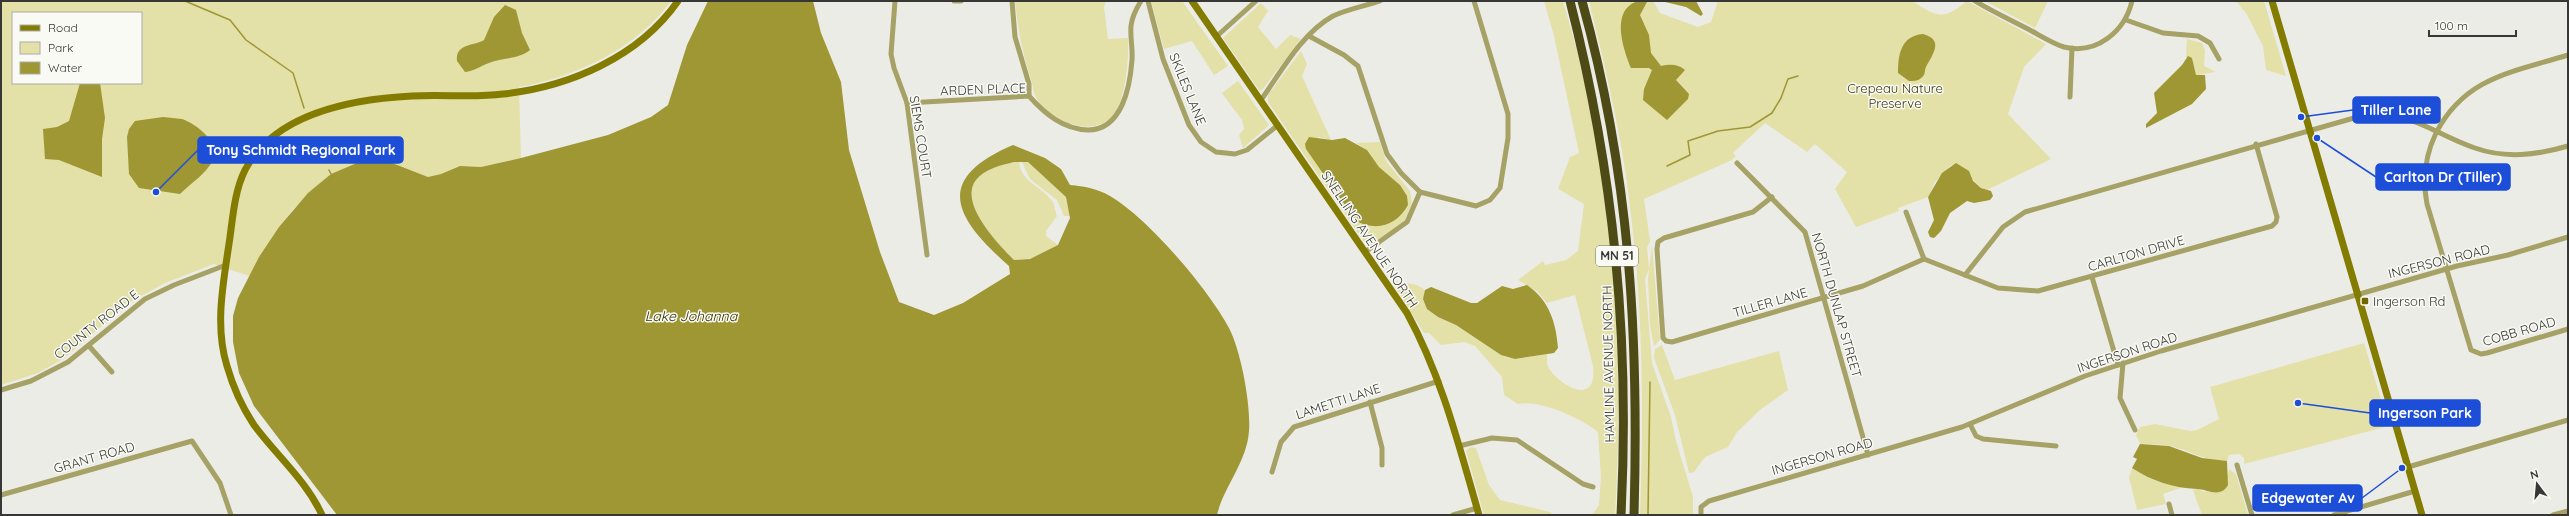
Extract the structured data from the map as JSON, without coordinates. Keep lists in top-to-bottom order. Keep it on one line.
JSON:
{"streets":{"highway":["MN 51","HAMLINE AVENUE NORTH"],"street":["ARDEN PLACE","SKILES LANE","SIEMS COURT","SNELLING AVENUE NORTH","CARLTON DRIVE","INGERSON ROAD","TILLER LANE","NORTH DUNLAP STREET","COUNTY ROAD E","COBB ROAD","LAMETTI LANE","GRANT ROAD"]},"crossings":[["ARDEN PLACE","SIEMS COURT"],["SKILES LANE","SNELLING AVENUE NORTH"],["SNELLING AVENUE NORTH","LAMETTI LANE"],["CARLTON DRIVE","TILLER LANE"],["INGERSON ROAD","NORTH DUNLAP STREET"],["INGERSON ROAD","COBB ROAD"],["TILLER LANE","NORTH DUNLAP STREET"]],"water":["Lake Johanna"],"parks":["Crepeau Nature Preserve"],"places":{"other":["Tiller Lane","Carlton Dr (Tiller)","Tony Schmidt Regional Park","Ingerson Park","Edgewater Av"],"transit":["Ingerson Rd"]},"legend":["Road","Park","Water"],"scale_bar":"100 m","north":"top"}
